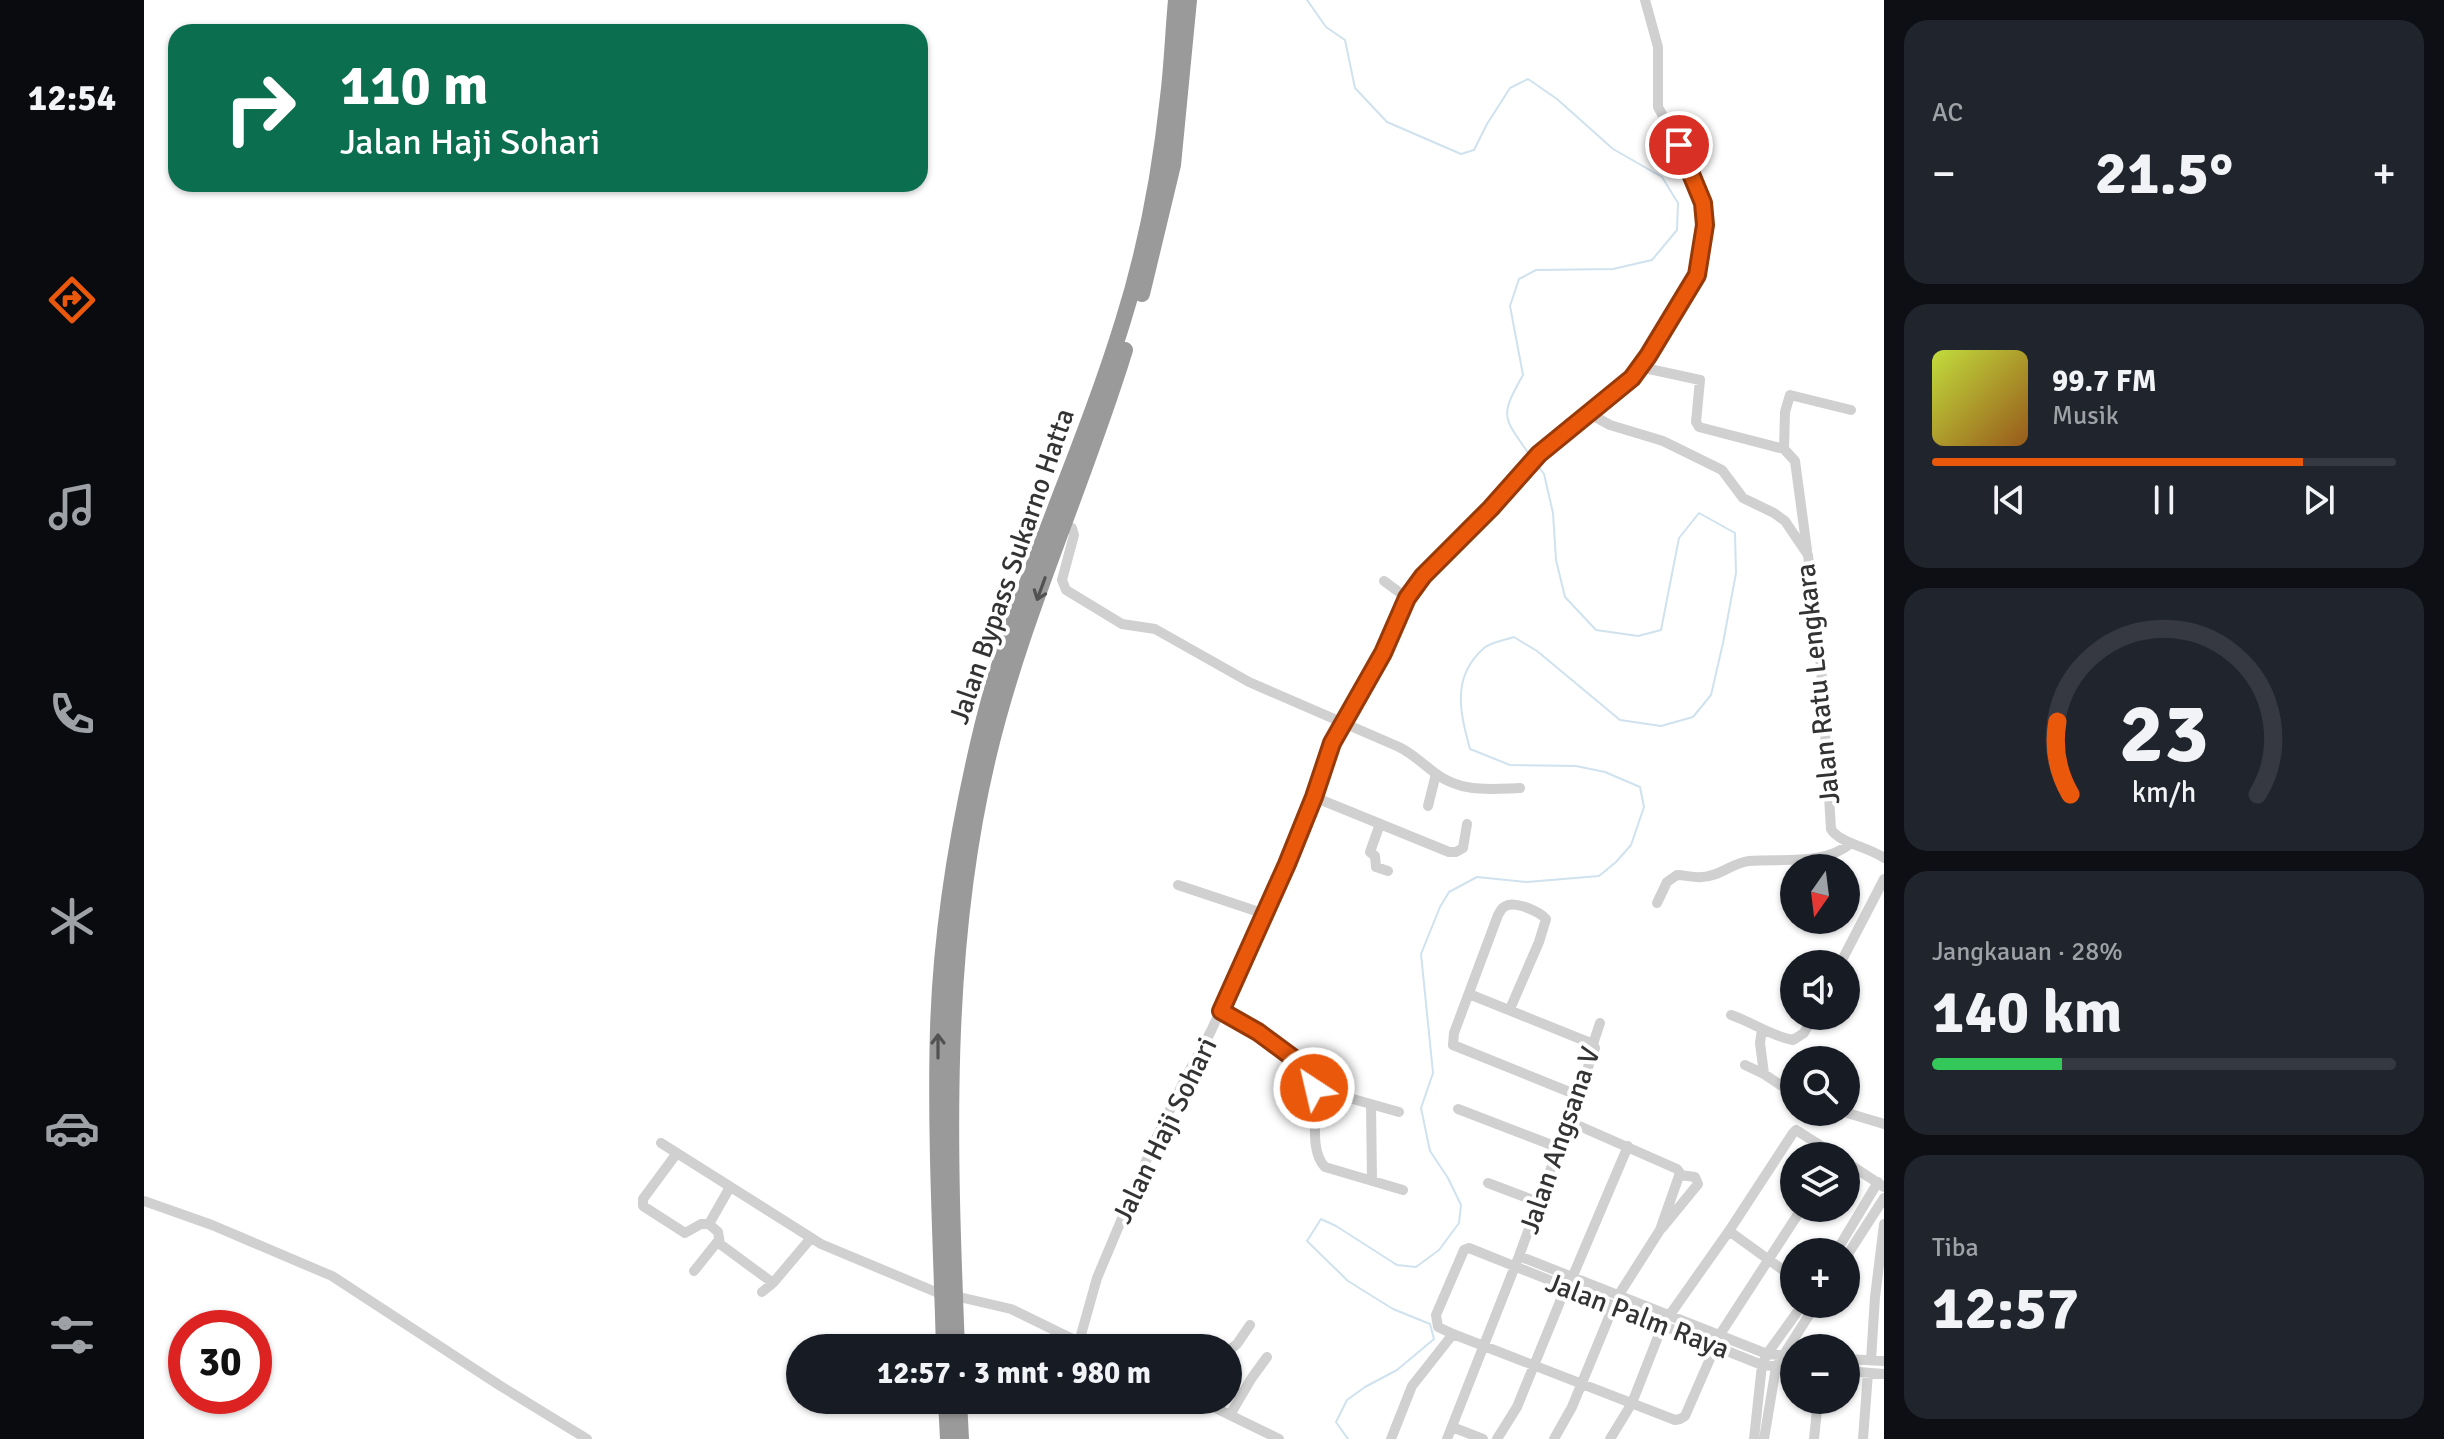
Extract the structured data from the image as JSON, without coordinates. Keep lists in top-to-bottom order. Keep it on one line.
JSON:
{"streets":{"highway":["Jalan Bypass Sukarno Hatta"],"street":["Jalan Ratu Lengkara","Jalan Haji Sohari","Jalan Angsana V","Jalan Palm Raya"]},"crossings":[["Jalan Ratu Lengkara","Jalan Haji Sohari"],["Jalan Angsana V","Jalan Palm Raya"]],"north":"bottom","page":{"tabs":"12:54","tile":["AC",["Jangkauan · 28%","140 km"],["Tiba","12:57"]],"turn":["110 m","Jalan Haji Sohari"],"heat":["−","21.5°","+"],"song":["99.7 FM","Musik"],"map_buttons":["+","−"],"limit":"30","trip":"12:57 · 3 mnt · 980 m","gauge":["23","km/h"]}}
